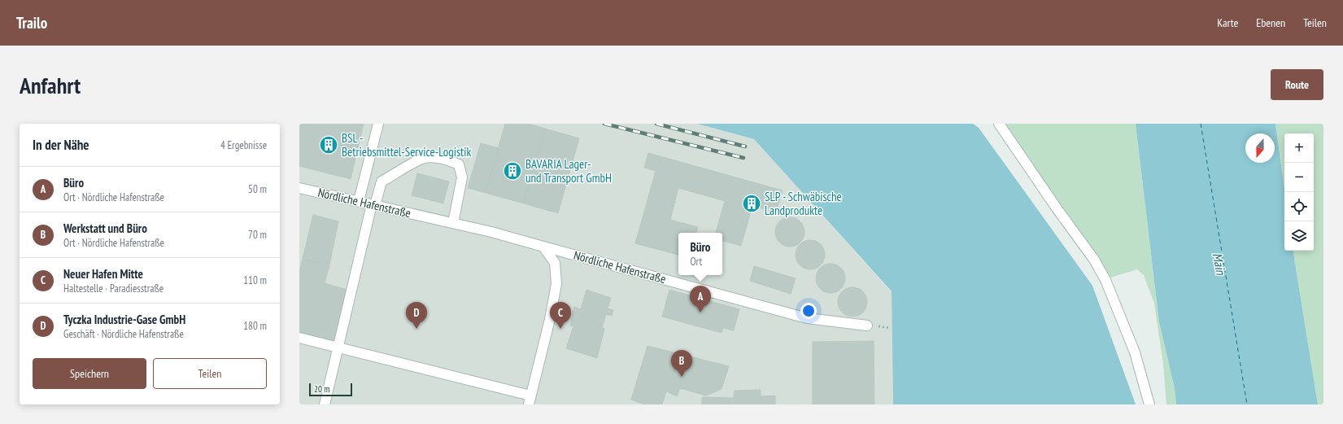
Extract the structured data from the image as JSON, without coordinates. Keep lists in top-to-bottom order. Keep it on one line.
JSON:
{"streets":{"street":["Nördliche Hafenstraße"]},"water":["Main"],"places":{"building":["BSL - Betriebsmittel-Service-Logistik","BAVARIA Lager- und Transport GmbH","SLP - Schwäbische Landprodukte"]},"scale_bar":"20 m","north":"bottom","page":{"header":"Trailo","nav":["Karte","Ebenen","Teilen"],"buttons":["Route",["Speichern","Teilen"]],"title":"Anfahrt","heading":["In der Nähe","4 Ergebnisse"],"map_buttons":["+","−"],"list":[{"mark":"A","name":"Büro","note":"Ort · Nördliche Hafenstraße","value":"50 m"},{"mark":"B","name":"Werkstatt und Büro","note":"Ort · Nördliche Hafenstraße","value":"70 m"},{"mark":"C","name":"Neuer Hafen Mitte","note":"Haltestelle · Paradiesstraße","value":"110 m"},{"mark":"D","name":"Tyczka Industrie-Gase GmbH","note":"Geschäft · Nördliche Hafenstraße","value":"180 m"}],"popup":["Büro","Ort"],"pins":["A","C","D","B"],"scale":"20 m"}}
